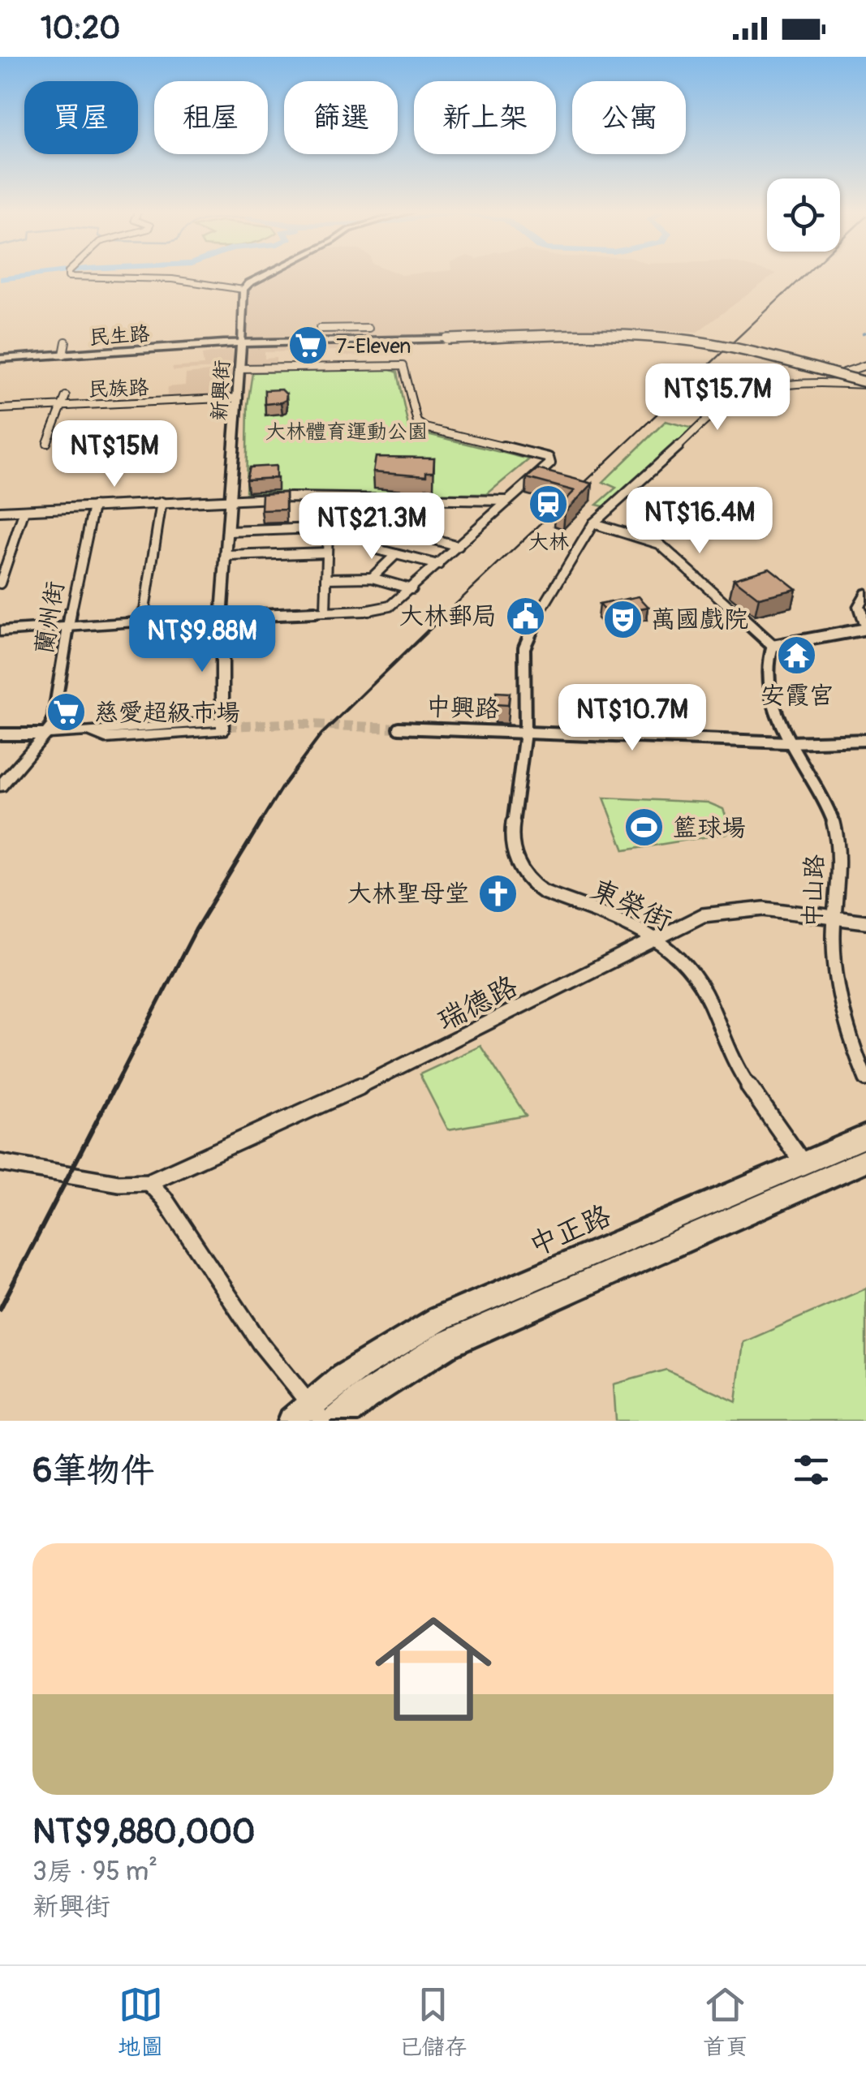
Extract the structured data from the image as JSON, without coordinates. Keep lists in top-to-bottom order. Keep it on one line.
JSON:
{"streets":{"main road":["民生路","新興街","中正路"],"street":["民族路","蘭州街","中興路","中山路","東榮街","瑞德路"]},"crossings":[["民生路","新興街"],["民生路","東榮街"],["民族路","新興街"],["新興街","蘭州街"],["中興路","中山路"],["中興路","東榮街"],["中山路","瑞德路"],["東榮街","瑞德路"],["東榮街","中正路"],["瑞德路","中正路"]],"parks":["大林體育運動公園"],"places":{"supermarket":["7-Eleven","慈愛超級市場"],"station":["大林"],"public building":["大林郵局"],"theatre":["萬國戲院"],"temple":["安霞宮"],"sports":["籃球場"],"church":["大林聖母堂"]},"page":{"status":"10:20","chip":["買屋","租屋","篩選","新上架","公寓"],"price":["NT$15.7M","NT$15M","NT$16.4M","NT$21.3M","NT$9.88M","NT$10.7M"],"heading":"6筆物件","list":[{"name":"NT$9,880,000","note":"3房 · 95 m² · 新興街"}],"tabs":["地圖","已儲存","首頁"]}}
